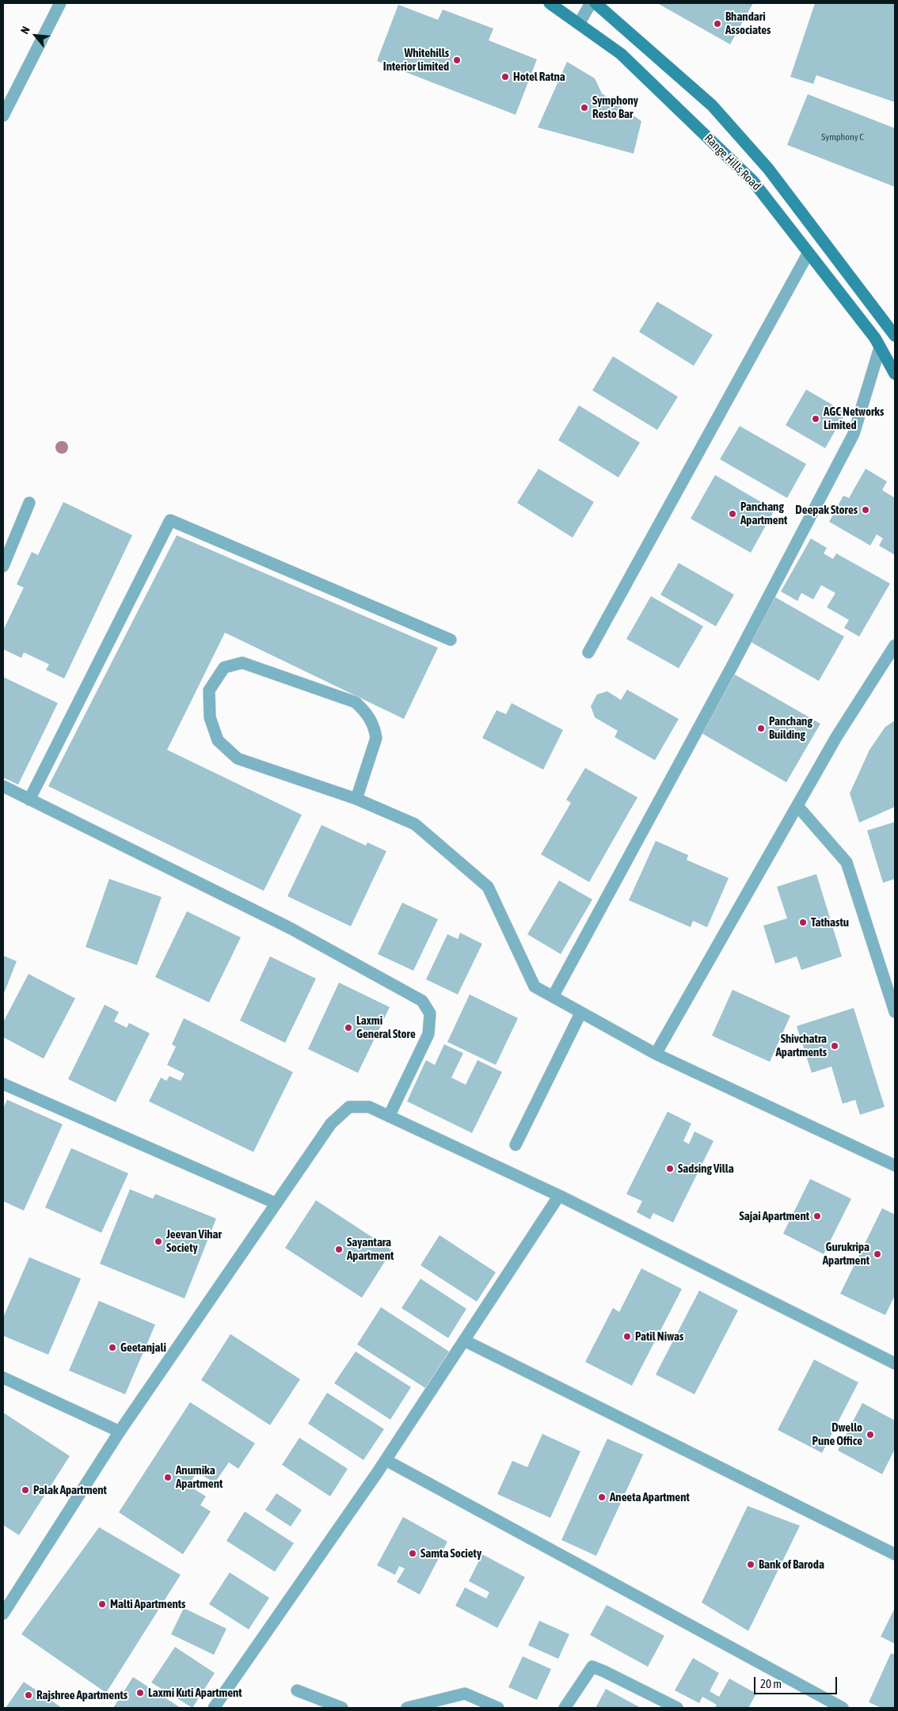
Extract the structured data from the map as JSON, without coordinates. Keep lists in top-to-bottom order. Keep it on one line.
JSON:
{"streets":{"main road":["Range Hills Road"]},"places":["Bhandari Associates","Whitehills Interior limited","Hotel Ratna","Symphony Resto Bar","AGC Networks Limited","Deepak Stores","Panchang Apartment","Panchang Building","Tathastu","Laxmi General Store","Shivchatra Apartments","Sadsing Villa","Sajai Apartment","Jeevan Vihar Society","Sayantara Apartment","Gurukripa Apartment","Patil Niwas","Geetanjali","Dwello Pune Office","Anumika Apartment","Palak Apartment","Aneeta Apartment","Samta Society","Bank of Baroda","Malti Apartments","Laxmi Kuti Apartment","Rajshree Apartments"],"house_numbers":["Symphony C"],"scale_bar":"20 m","north":"top left"}
